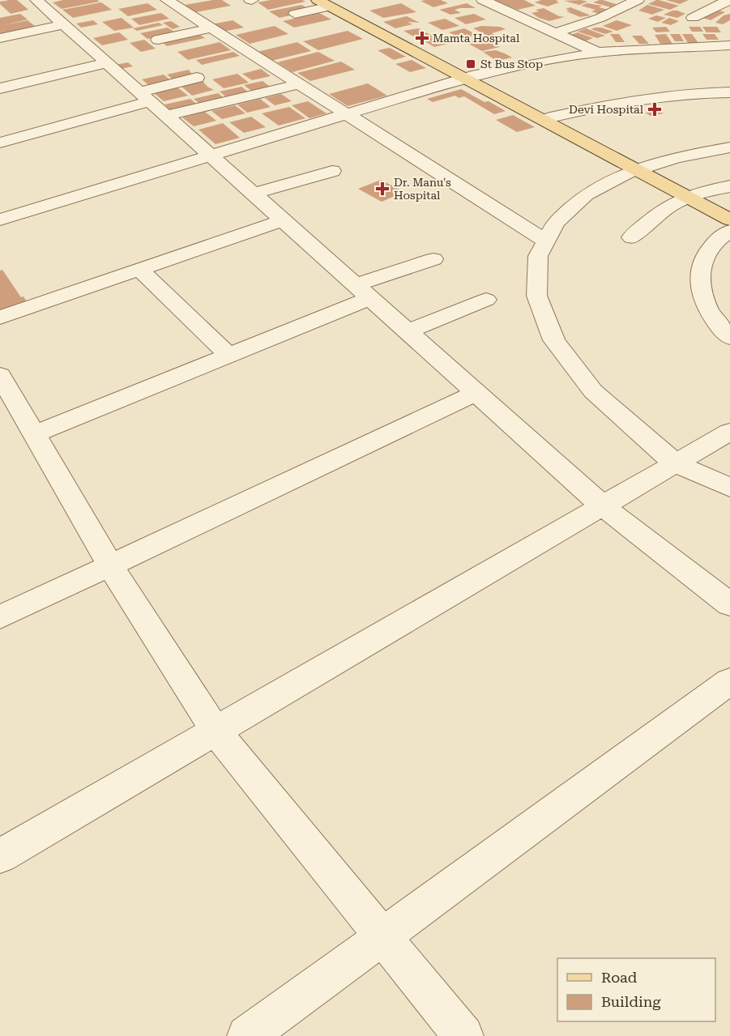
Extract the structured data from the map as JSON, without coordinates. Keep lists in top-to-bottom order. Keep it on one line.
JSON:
{"places":{"health":["Mamta Hospital","Devi Hospital","Dr. Manu's Hospital"],"transit":["St Bus Stop"]},"legend":["Road","Building"]}
